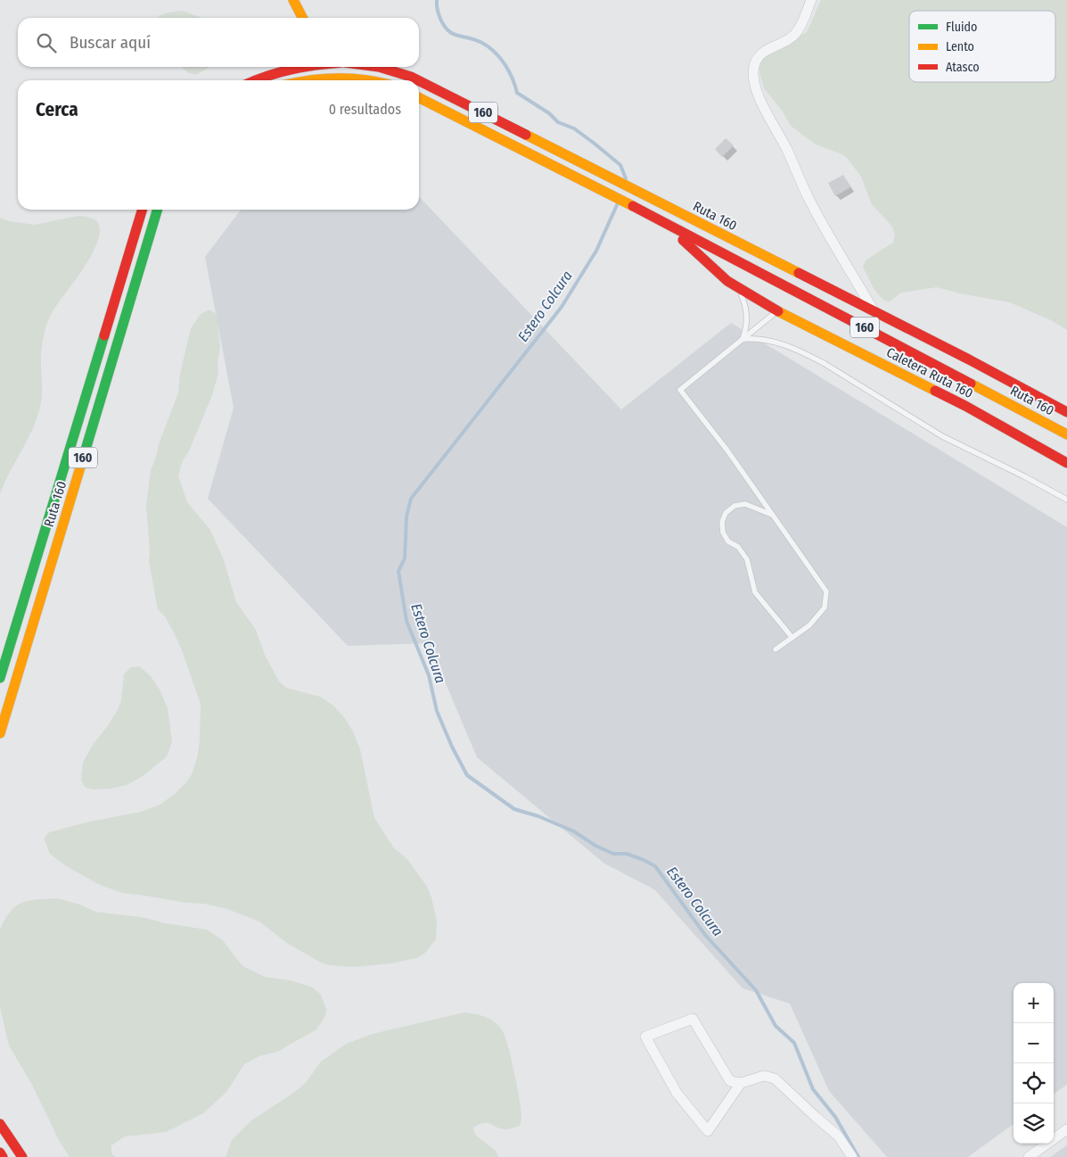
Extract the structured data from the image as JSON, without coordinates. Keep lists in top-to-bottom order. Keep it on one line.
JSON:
{"streets":{"main road":["160","Ruta 160","Caletera Ruta 160"]},"crossings":[["Ruta 160","Caletera Ruta 160"]],"water":["Estero Colcura"],"legend":["Fluido","Lento","Atasco"],"page":{"search":"Buscar aquí","heading":["Cerca","0 resultados"],"map_buttons":["+","−"]}}
